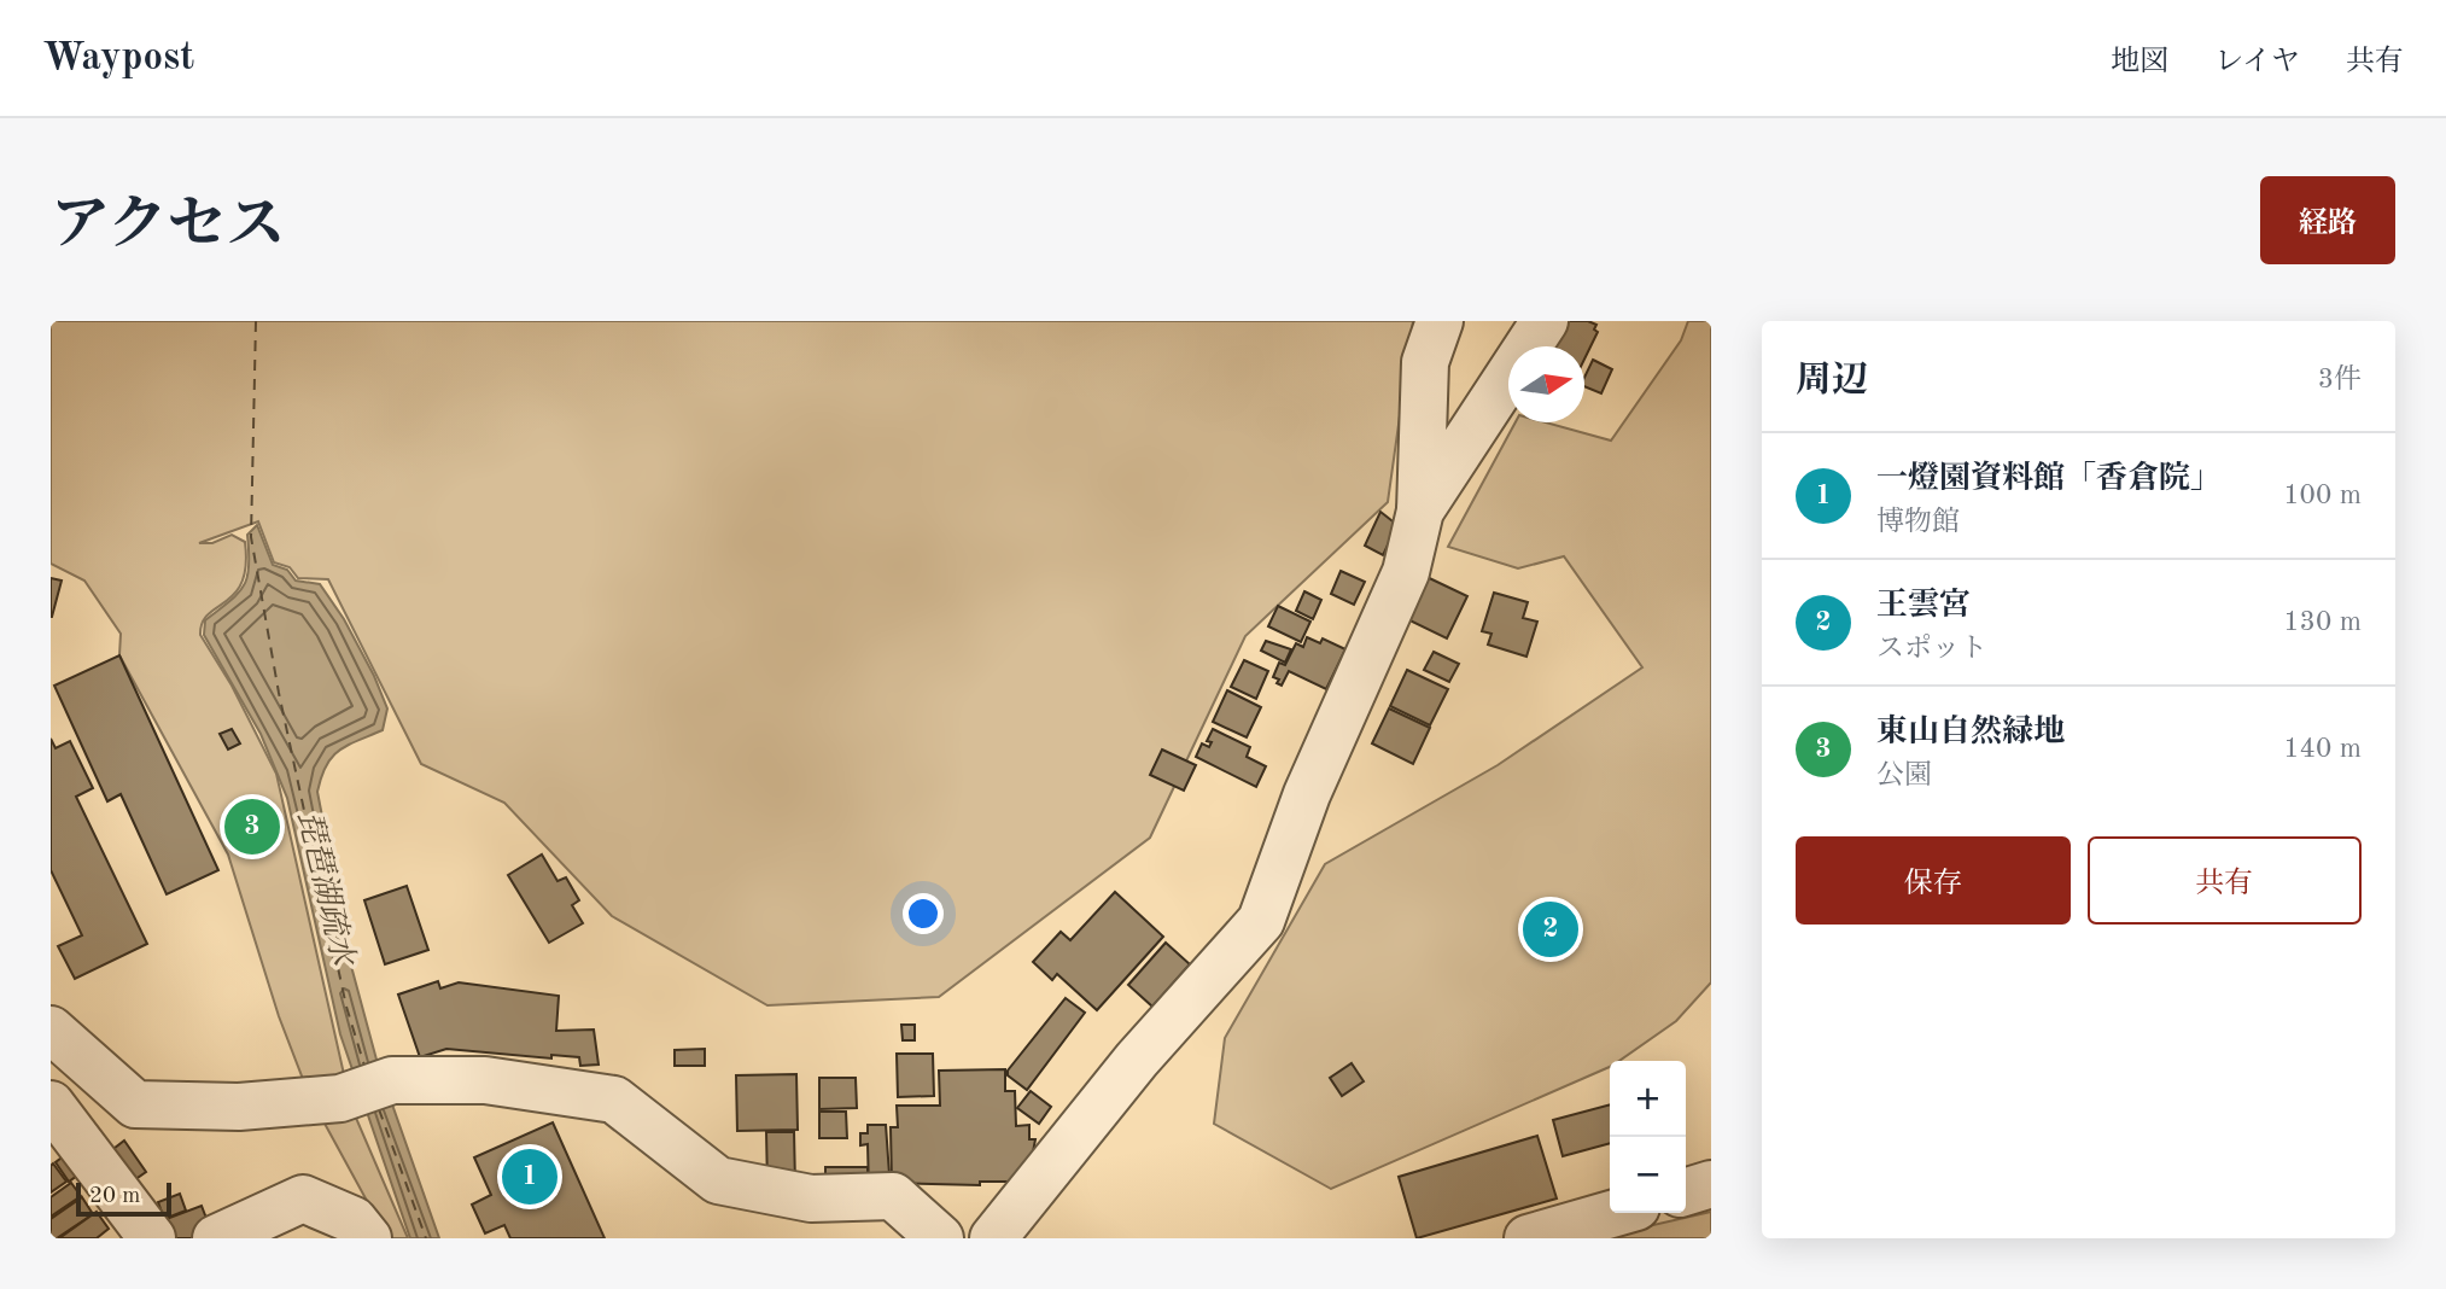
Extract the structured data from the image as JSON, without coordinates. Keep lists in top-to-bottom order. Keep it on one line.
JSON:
{"water":["琵琶湖疏水"],"scale_bar":"20 m","north":"right","page":{"header":"Waypost","nav":["地図","レイヤ","共有"],"title":"アクセス","buttons":["経路",["保存","共有"]],"heading":["周辺","3件"],"list":[{"mark":"1","name":"一燈園資料館「香倉院」","note":"博物館","value":"100 m"},{"mark":"2","name":"王雲宮","note":"スポット","value":"130 m"},{"mark":"3","name":"東山自然緑地","note":"公園","value":"140 m"}],"pins":["3","2","1"],"map_buttons":["+","−"],"scale":"20 m"}}
